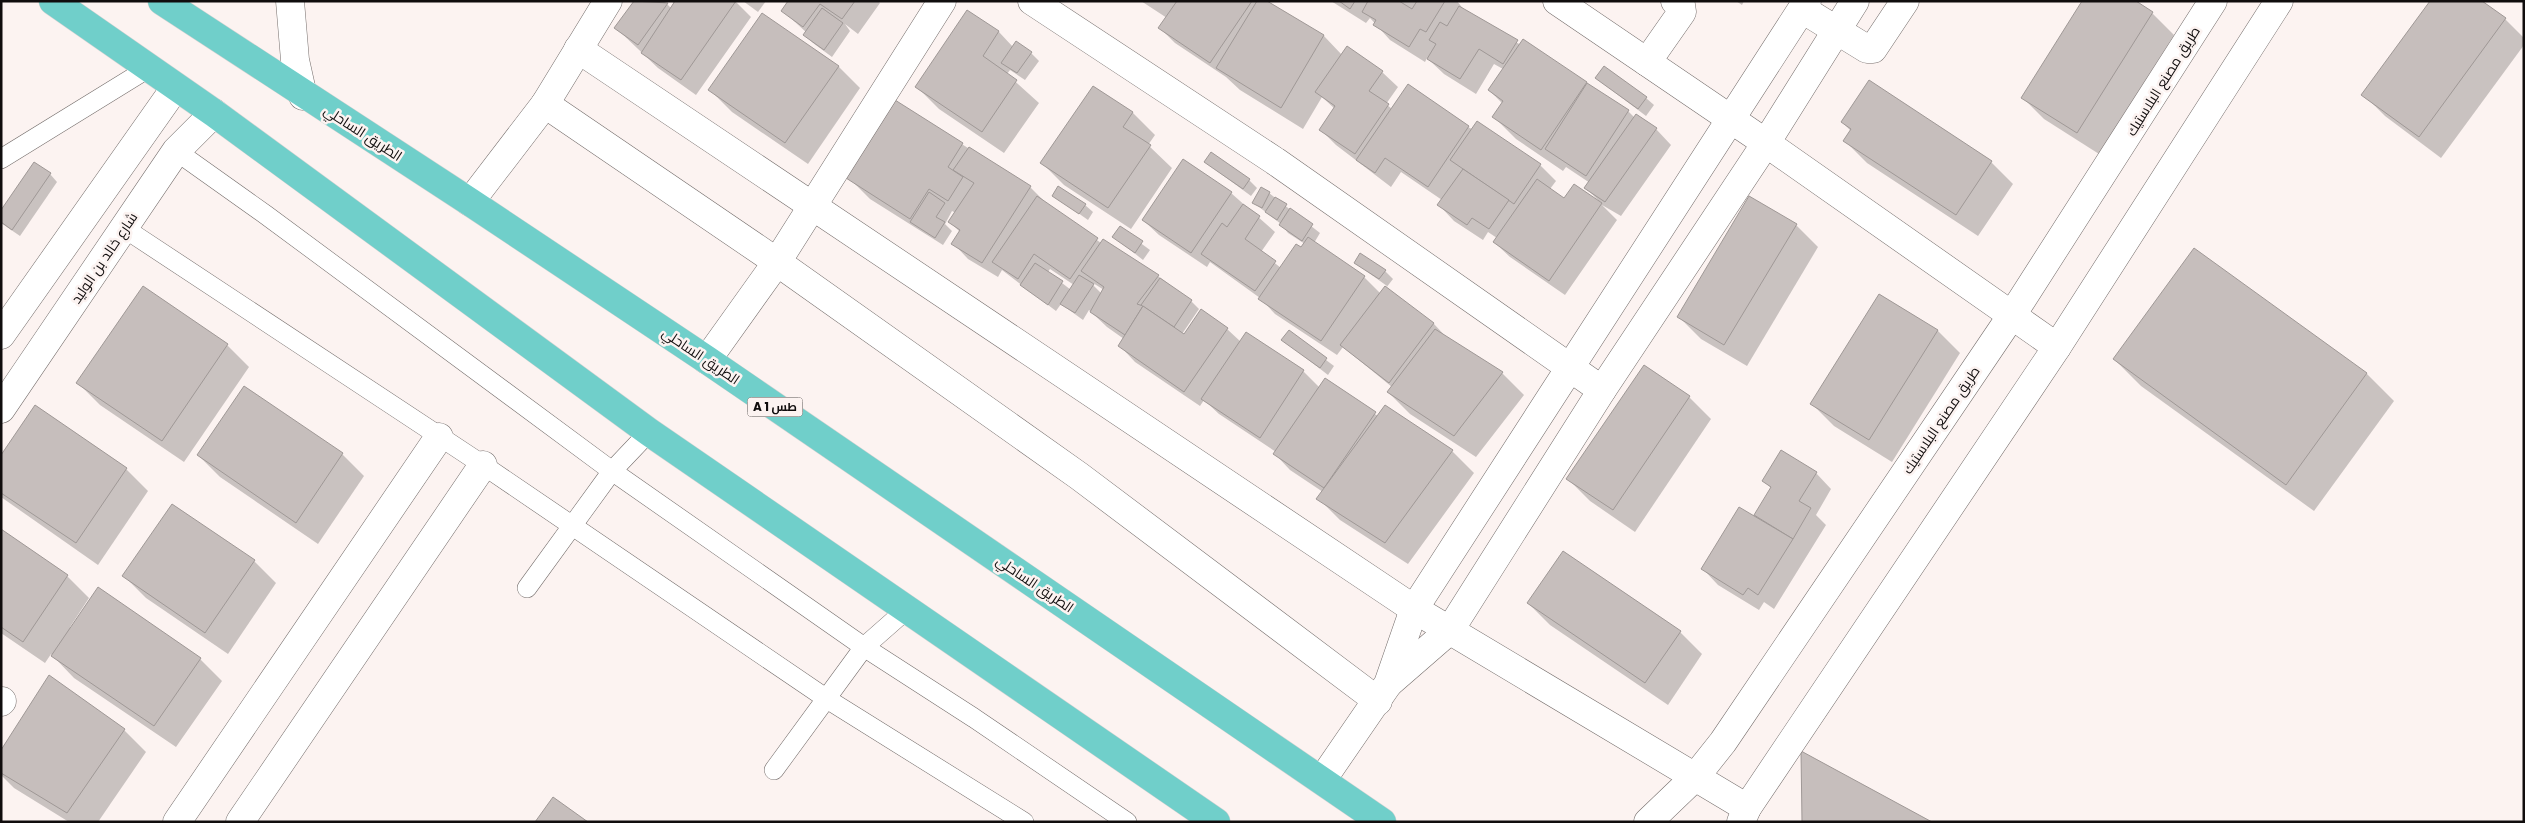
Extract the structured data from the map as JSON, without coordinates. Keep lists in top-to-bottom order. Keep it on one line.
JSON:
{"streets":{"highway":["الطريق الساحلي","A 1 طس"],"street":["طريق مصنع البلاستيك","شارع خالد بن الوليد"]}}
